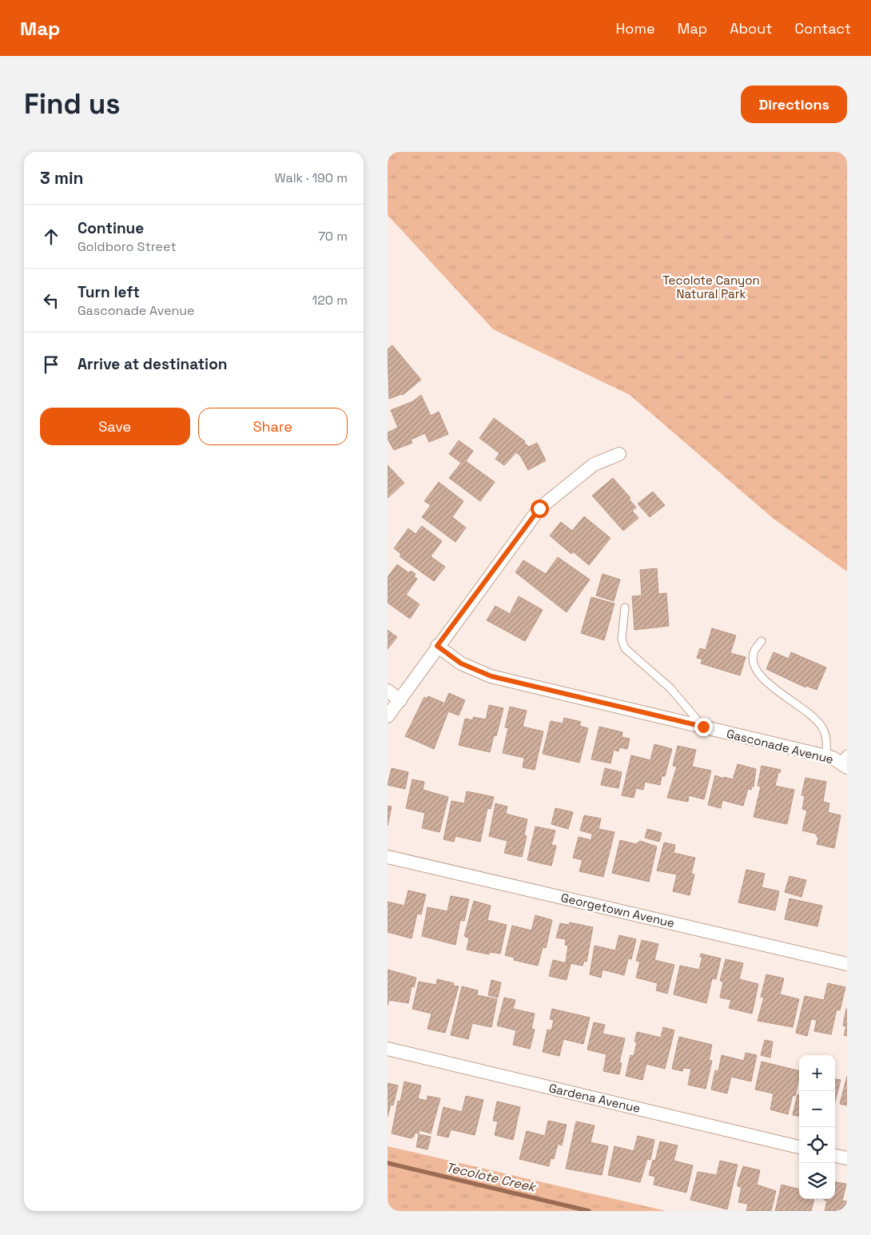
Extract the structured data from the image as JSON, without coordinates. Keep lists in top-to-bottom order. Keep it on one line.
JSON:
{"streets":{"street":["Gasconade Avenue","Georgetown Avenue","Gardena Avenue"]},"water":["Tecolote Creek"],"parks":["Tecolote Canyon Natural Park"],"page":{"header":"Map","nav":["Home","Map","About","Contact"],"buttons":["Directions",["Save","Share"]],"title":"Find us","heading":["3 min","Walk · 190 m"],"list":[["Continue","Goldboro Street","70 m"],["Turn left","Gasconade Avenue","120 m"],"Arrive at destination"],"map_buttons":["+","−"]}}
